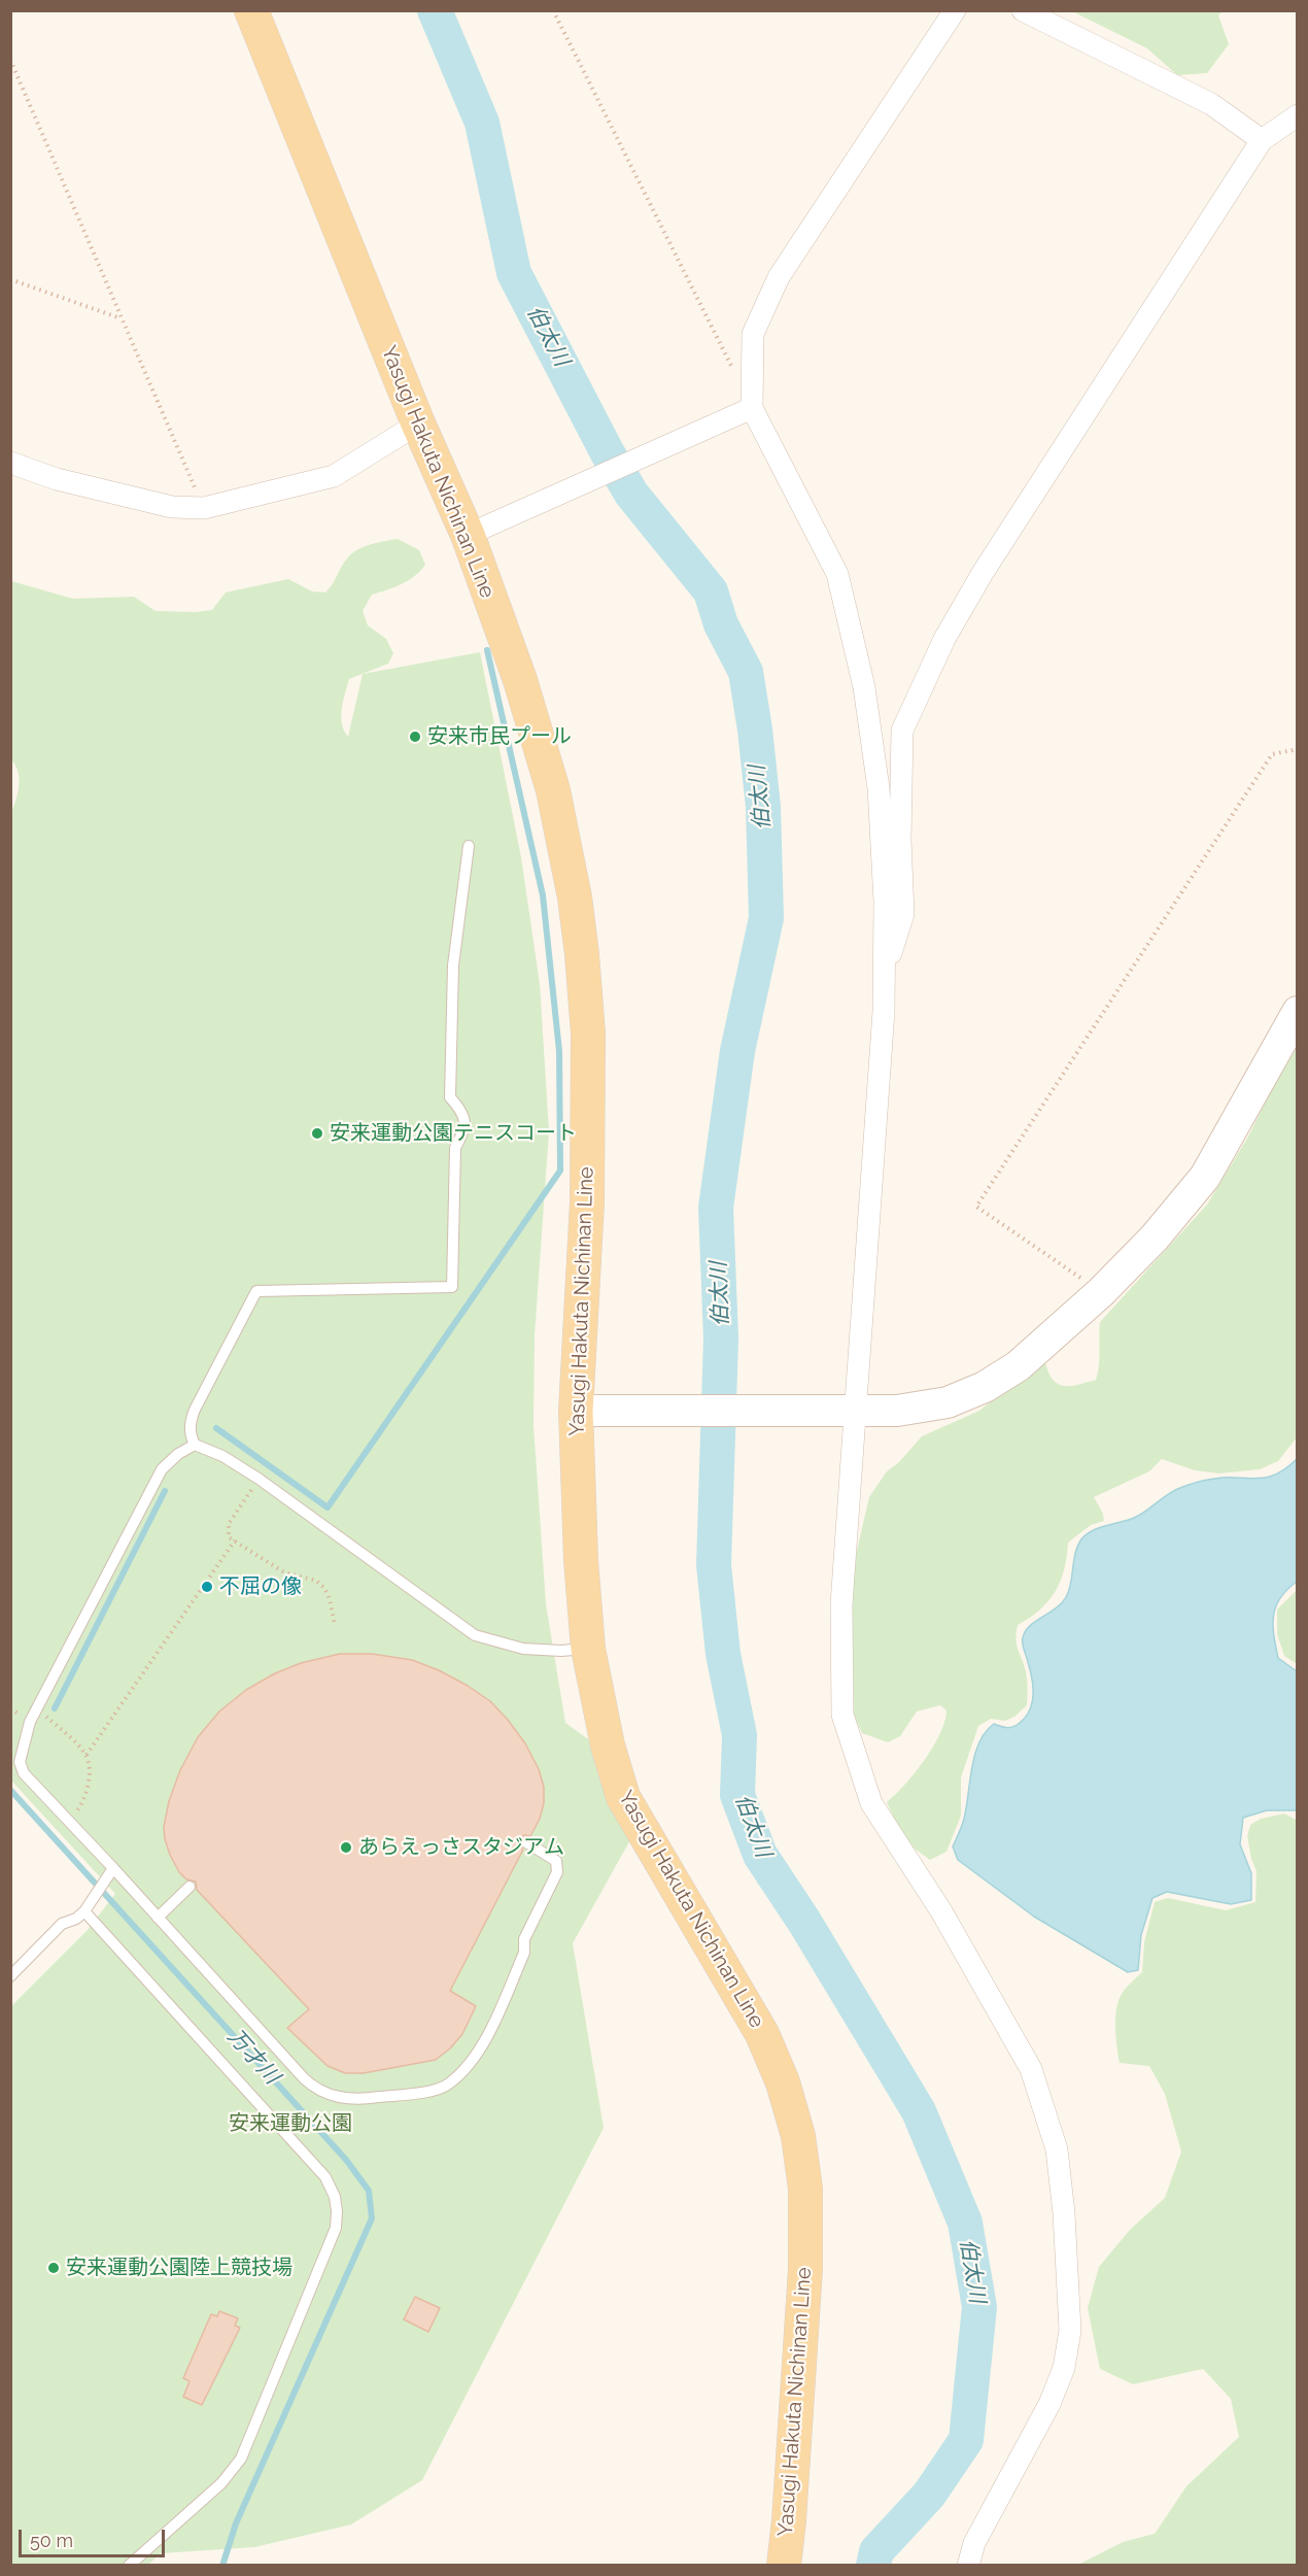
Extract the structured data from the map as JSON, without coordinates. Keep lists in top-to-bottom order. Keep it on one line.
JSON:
{"streets":{"main road":["Yasugi Hakuta Nichinan Line"]},"water":["伯太川","万才川"],"parks":["安来運動公園"],"places":["安来市民プール","安来運動公園テニスコート","不屈の像","あらえっさスタジアム","安来運動公園陸上競技場"],"scale_bar":"50 m"}
